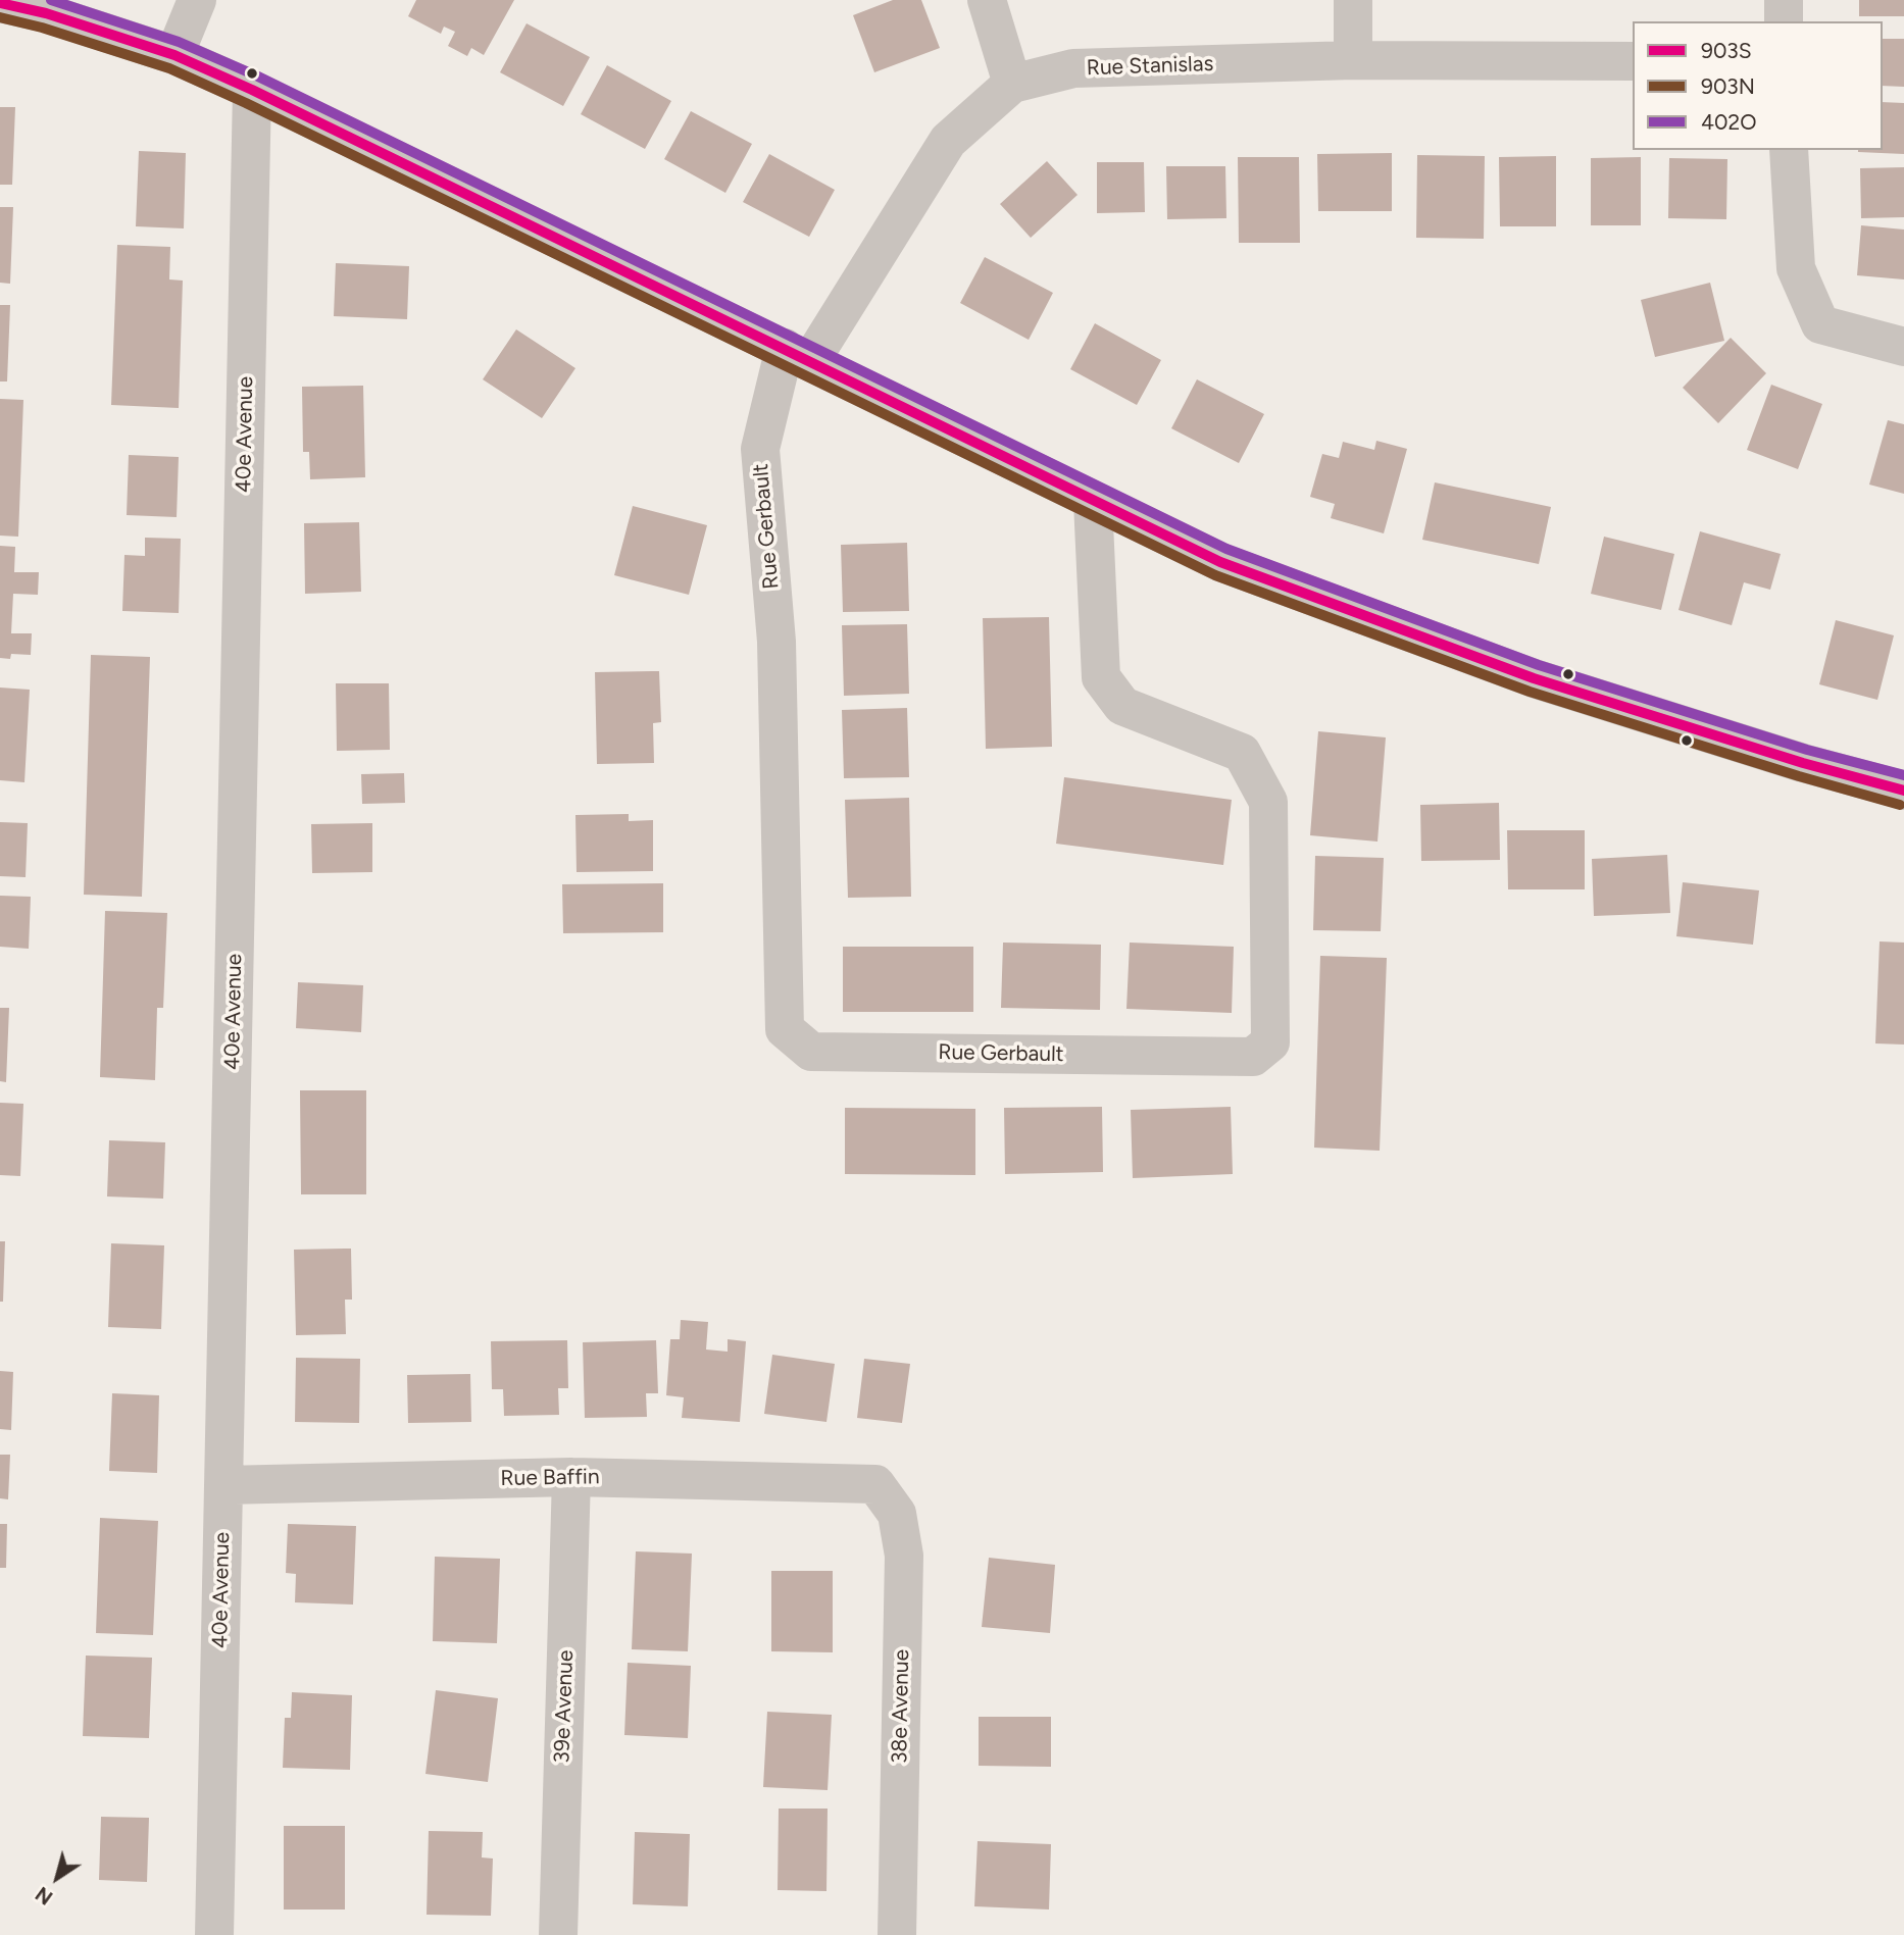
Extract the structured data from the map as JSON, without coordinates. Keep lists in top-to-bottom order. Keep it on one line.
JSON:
{"streets":{"street":["Rue Stanislas","40e Avenue","Rue Gerbault","Rue Baffin","39e Avenue","38e Avenue"]},"crossings":[["Rue Stanislas","Rue Gerbault"],["40e Avenue","Rue Baffin"],["Rue Baffin","39e Avenue"],["Rue Baffin","38e Avenue"]],"lines":["transit line 402O","transit line 903S","transit line 903N"],"legend":["903S","903N","402O"],"north":"bottom left"}
